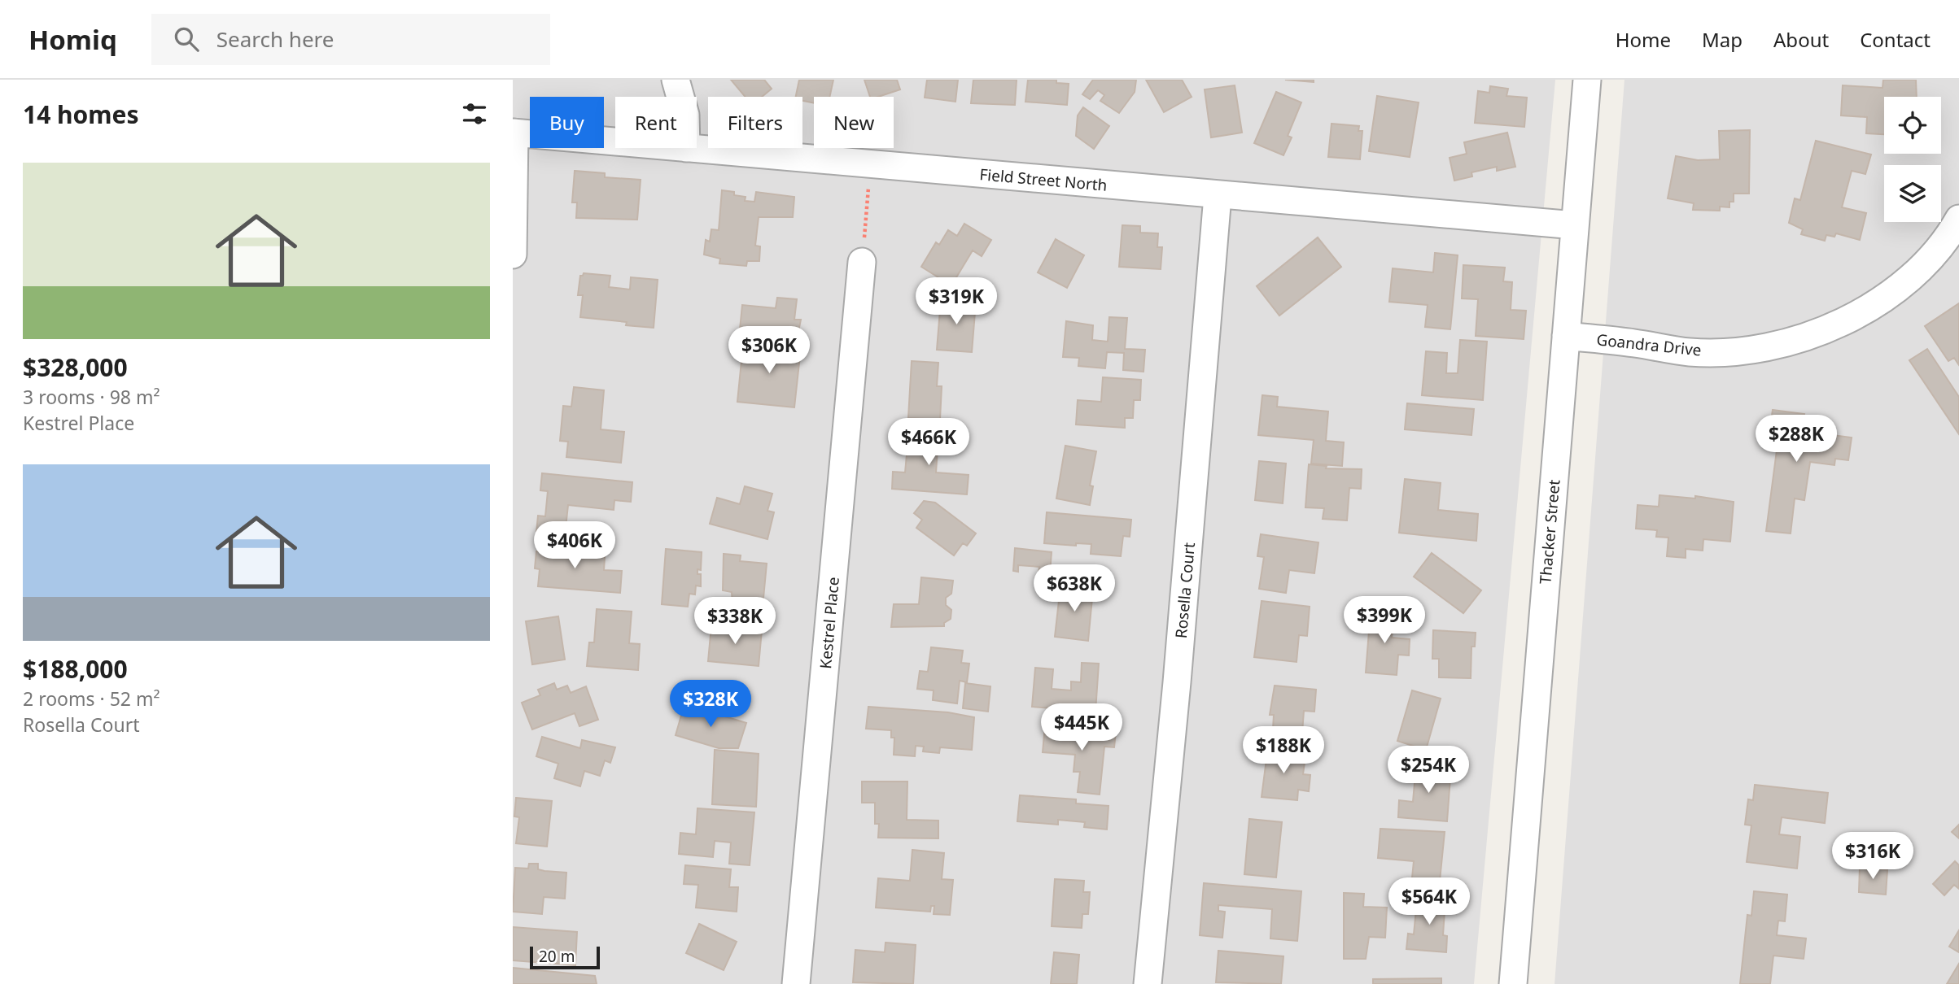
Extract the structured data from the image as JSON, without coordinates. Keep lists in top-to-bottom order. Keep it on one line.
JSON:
{"streets":{"street":["Field Street North","Goandra Drive","Thacker Street","Rosella Court","Kestrel Place"]},"crossings":[["Field Street North","Thacker Street"],["Field Street North","Rosella Court"],["Goandra Drive","Thacker Street"]],"scale_bar":"20 m","page":{"header":"Homiq","search":"Search here","nav":["Home","Map","About","Contact"],"heading":"14 homes","chip":["Buy","Rent","Filters","New"],"list":[{"name":"$328,000","note":"3 rooms · 98 m² · Kestrel Place"},{"name":"$188,000","note":"2 rooms · 52 m² · Rosella Court"}],"price":["$319K","$306K","$288K","$466K","$406K","$638K","$399K","$338K","$328K","$445K","$188K","$254K","$316K","$564K"],"scale":"20 m"}}
